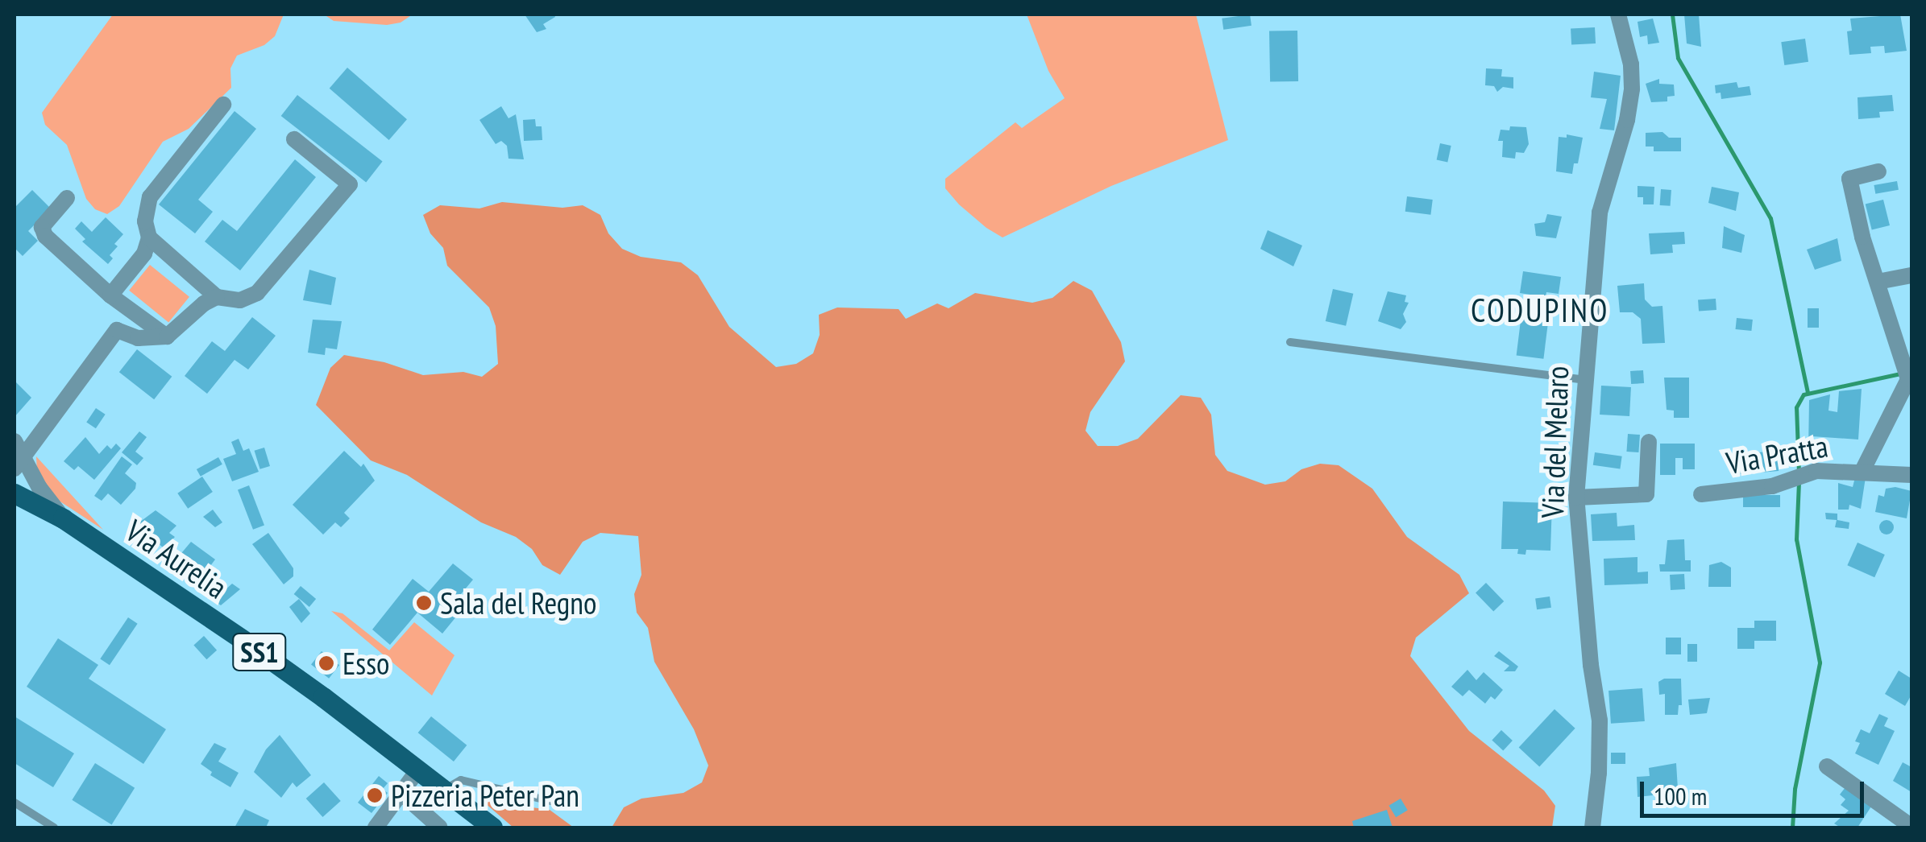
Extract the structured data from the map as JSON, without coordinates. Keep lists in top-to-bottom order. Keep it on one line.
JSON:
{"streets":{"main road":["Via Aurelia","SS1"],"street":["Via del Melaro","Via Pratta"]},"districts":["CODUPINO"],"places":["Sala del Regno","Esso","Pizzeria Peter Pan"],"scale_bar":"100 m"}
